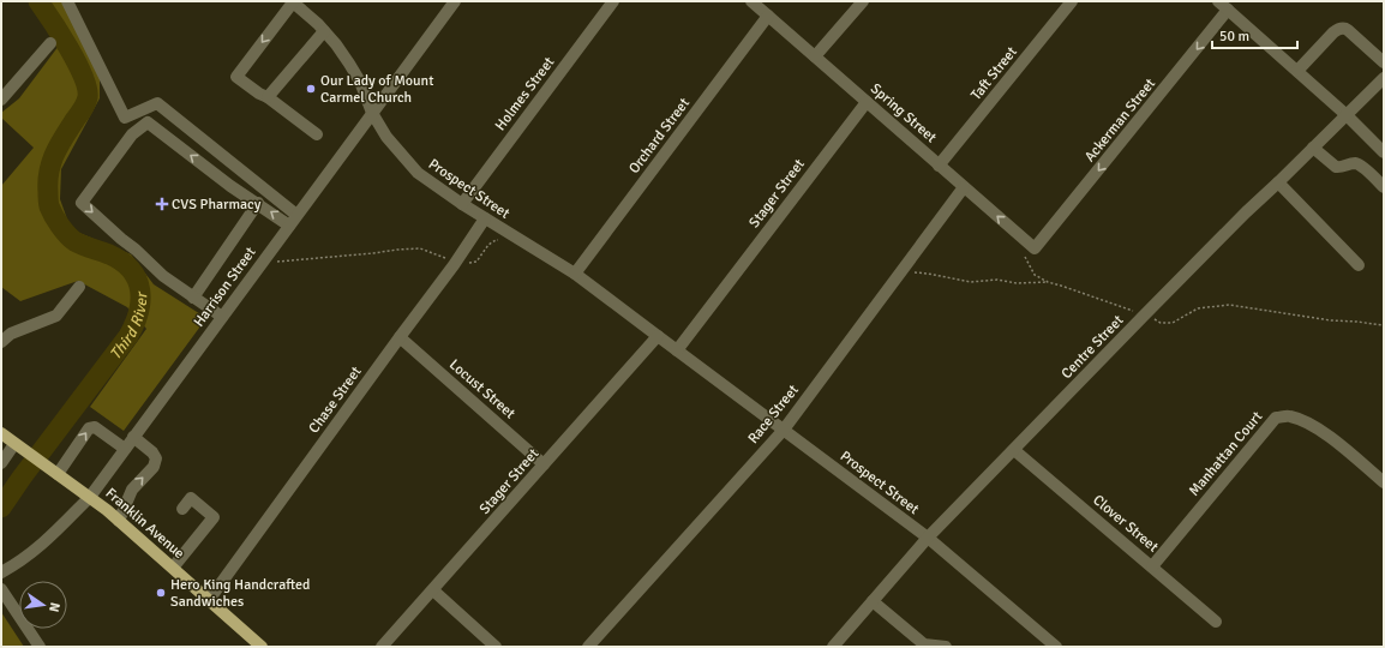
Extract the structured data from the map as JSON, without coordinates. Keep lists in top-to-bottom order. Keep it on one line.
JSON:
{"streets":{"main road":["Franklin Avenue"],"street":["Taft Street","Holmes Street","Spring Street","Ackerman Street","Orchard Street","Prospect Street","Stager Street","Harrison Street","Centre Street","Locust Street","Chase Street","Race Street","Manhattan Court","Clover Street"]},"crossings":[["Taft Street","Spring Street"],["Holmes Street","Prospect Street"],["Spring Street","Ackerman Street"],["Spring Street","Orchard Street"],["Spring Street","Stager Street"],["Spring Street","Race Street"],["Orchard Street","Prospect Street"],["Prospect Street","Stager Street"],["Prospect Street","Harrison Street"],["Prospect Street","Centre Street"],["Prospect Street","Chase Street"],["Prospect Street","Race Street"],["Stager Street","Locust Street"],["Harrison Street","Franklin Avenue"],["Centre Street","Clover Street"],["Locust Street","Chase Street"],["Chase Street","Franklin Avenue"],["Manhattan Court","Clover Street"]],"one_way":["Ackerman Street"],"water":["Third River"],"places":{"other":["Our Lady of Mount Carmel Church","Hero King Handcrafted Sandwiches"],"health":["CVS Pharmacy"]},"scale_bar":"50 m","north":"right"}
